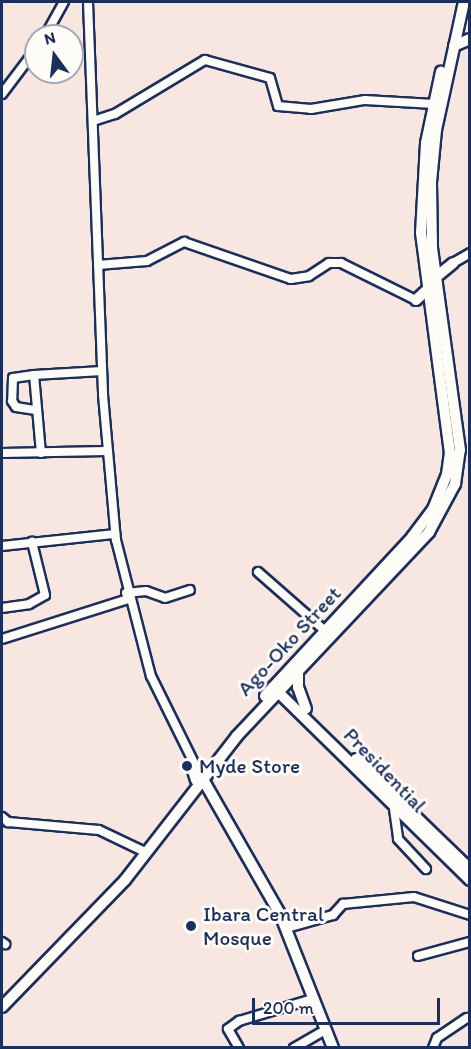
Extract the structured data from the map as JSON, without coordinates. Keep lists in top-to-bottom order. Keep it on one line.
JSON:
{"streets":{"main road":["Ago-Oko Street","Presidential"]},"crossings":[["Ago-Oko Street","Presidential"]],"places":["Myde Store","Ibara Central Mosque"],"scale_bar":"200 m","north":"top"}
